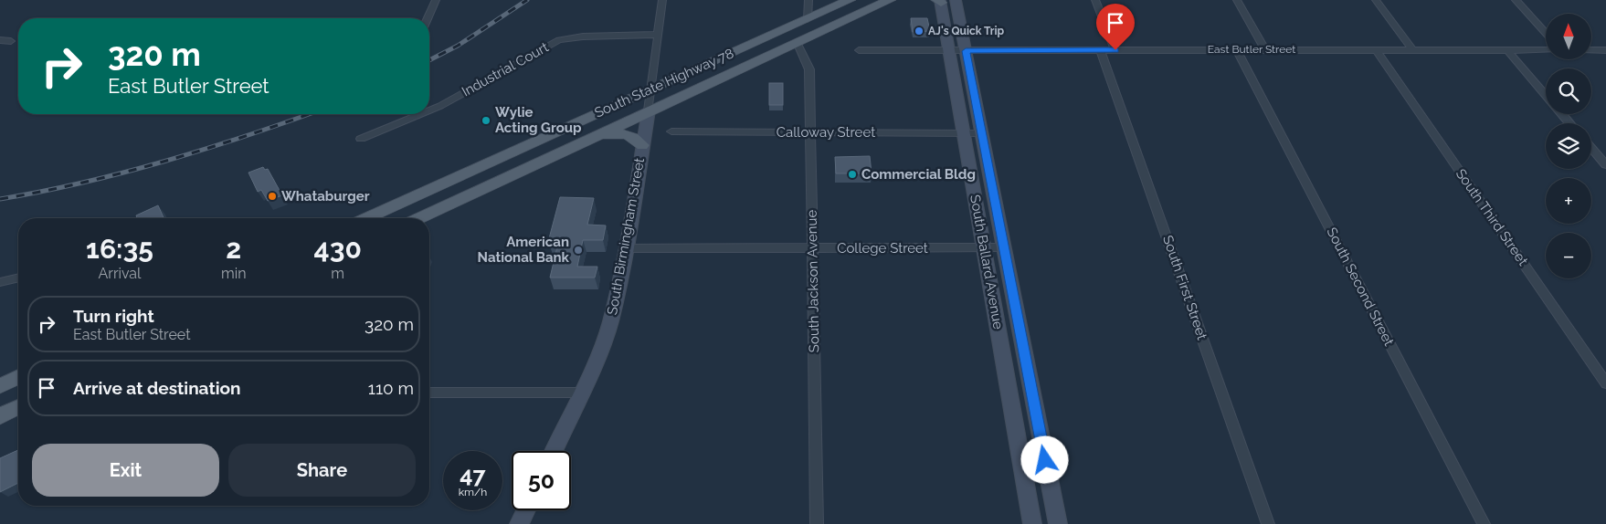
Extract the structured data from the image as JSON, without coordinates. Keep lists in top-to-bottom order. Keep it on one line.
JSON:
{"streets":{"main road":["South State Highway 78","South Birmingham Street","South Ballard Avenue"],"street":["East Butler Street","Industrial Court","Calloway Street","South Third Street","College Street","South Jackson Avenue","South Second Street","South First Street"]},"crossings":[["East Butler Street","South Third Street"],["East Butler Street","South Ballard Avenue"],["East Butler Street","South Second Street"],["East Butler Street","South First Street"],["Industrial Court","South Birmingham Street"],["South State Highway 78","South Birmingham Street"],["South State Highway 78","South Jackson Avenue"],["Calloway Street","South Ballard Avenue"],["Calloway Street","South Jackson Avenue"],["South Birmingham Street","College Street"],["College Street","South Ballard Avenue"],["College Street","South Jackson Avenue"]],"places":["AJ's Quick Trip","Wylie Acting Group","Commercial Bldg","Whataburger","American National Bank"],"north":"top","page":{"map_buttons":["+","−"],"turn":["320 m","East Butler Street"],"eta":["16:35","Arrival","2","min","430","m"],"list":[{"name":"Turn right","note":"East Butler Street","value":"320 m"},{"name":"Arrive at destination","value":"110 m"}],"buttons":["Exit","Share"],"speed":"47 km/h","limit":"50"}}
